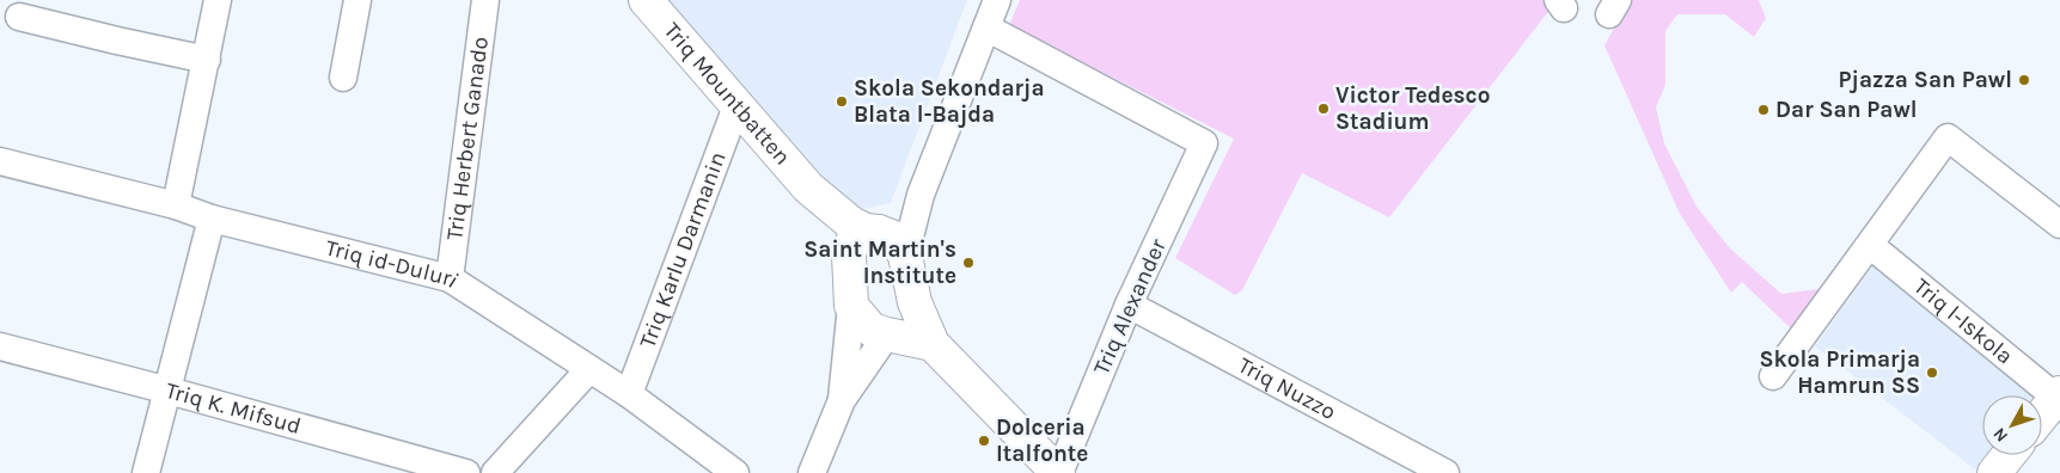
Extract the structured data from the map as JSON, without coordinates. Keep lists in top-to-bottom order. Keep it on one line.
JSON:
{"streets":{"street":["Triq Mountbatten","Triq Herbert Ganado","Triq Karlu Darmanin","Triq id-Duluri","Triq Alexander","Triq l-Iskola","Triq Nuzzo","Triq K. Mifsud"]},"crossings":[["Triq Mountbatten","Triq Karlu Darmanin"],["Triq Herbert Ganado","Triq id-Duluri"],["Triq Karlu Darmanin","Triq id-Duluri"],["Triq Alexander","Triq Nuzzo"]],"places":["Pjazza San Pawl","Skola Sekondarja Blata l-Bajda","Victor Tedesco Stadium","Dar San Pawl","Saint Martin's Institute","Skola Primarja Ħamrun SS","Dolceria Italfonte"],"north":"bottom left"}
